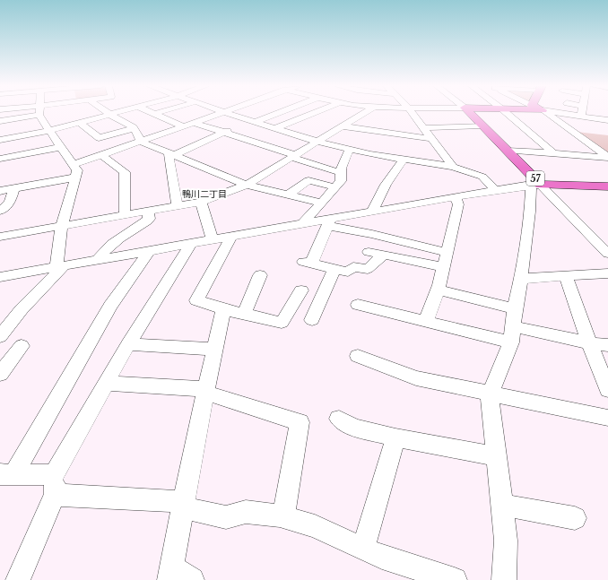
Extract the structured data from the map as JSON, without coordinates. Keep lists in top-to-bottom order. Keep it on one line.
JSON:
{"streets":{"main road":["57"]},"districts":["鴨川二丁目"]}
